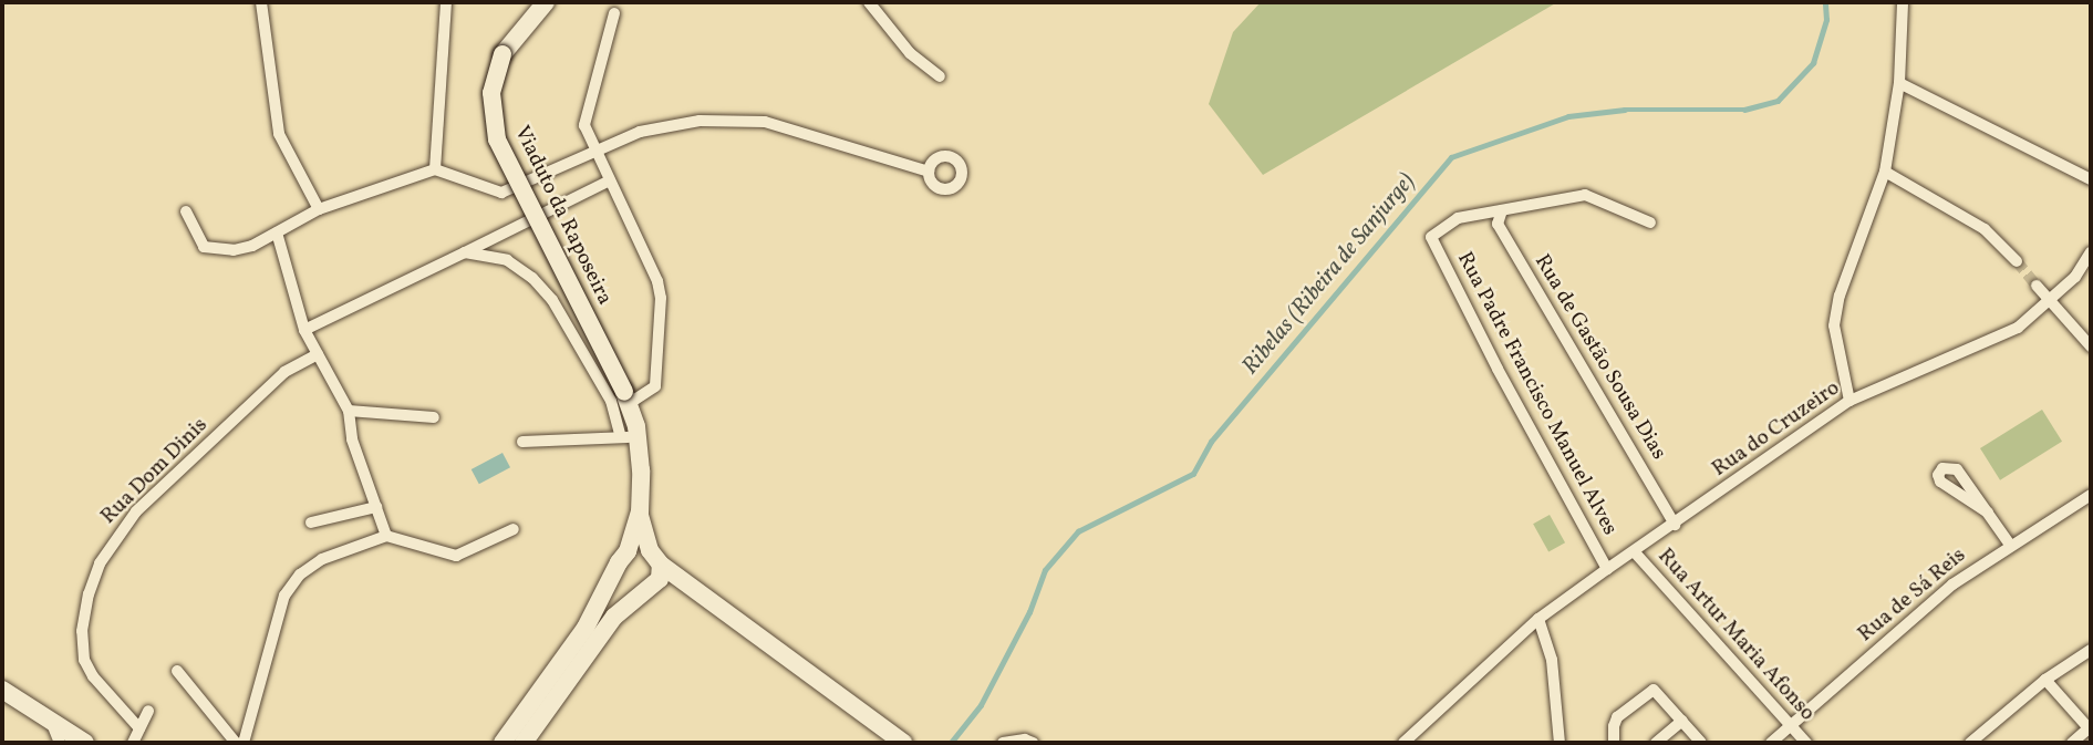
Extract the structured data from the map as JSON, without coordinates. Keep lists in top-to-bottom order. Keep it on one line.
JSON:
{"streets":{"main road":["Viaduto da Raposeira"],"street":["Rua de Gastão Sousa Dias","Rua Padre Francisco Manuel Alves","Rua do Cruzeiro","Rua Dom Dinis","Rua de Sá Reis","Rua Artur Maria Afonso"]},"crossings":[["Rua de Gastão Sousa Dias","Rua Padre Francisco Manuel Alves"],["Rua de Gastão Sousa Dias","Rua do Cruzeiro"],["Rua Padre Francisco Manuel Alves","Rua do Cruzeiro"],["Rua do Cruzeiro","Rua Artur Maria Afonso"],["Rua de Sá Reis","Rua Artur Maria Afonso"]],"water":["Ribelas (Ribeira de Sanjurge)"]}
